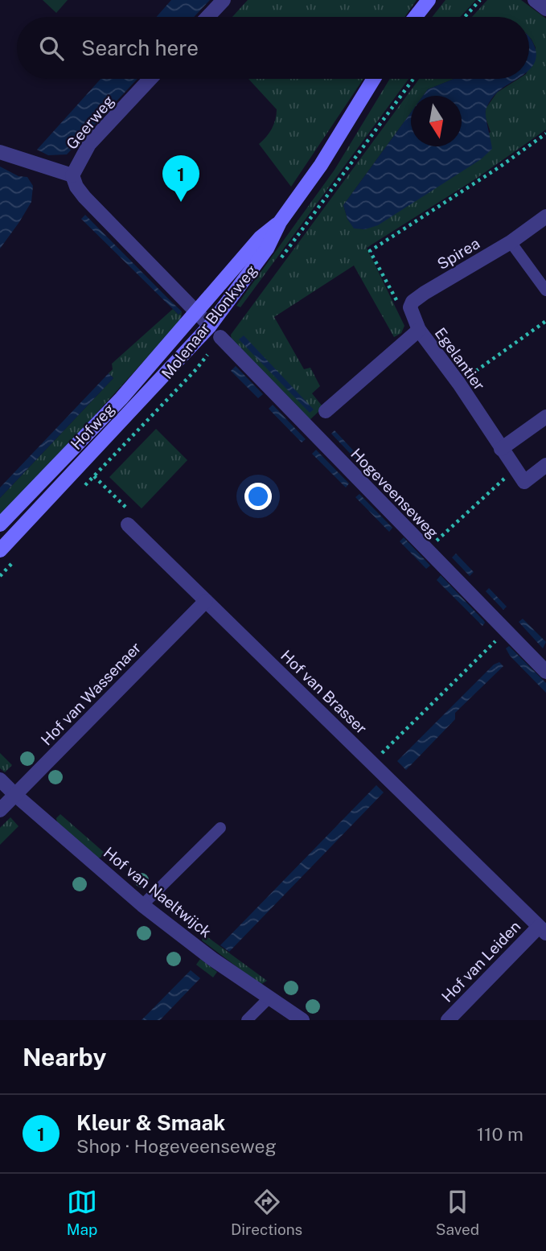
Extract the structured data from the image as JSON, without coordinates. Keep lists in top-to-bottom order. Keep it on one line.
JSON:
{"streets":{"main road":["Molenaar Blonkweg","Hofweg"],"street":["Geerweg","Spirea","Egelantier","Hogeveenseweg","Hof van Brasser","Hof van Wassenaer","Hof van Naeltwijck","Hof van Leiden"]},"crossings":[["Molenaar Blonkweg","Hofweg"],["Molenaar Blonkweg","Hogeveenseweg"],["Hof van Brasser","Hof van Wassenaer"],["Hof van Brasser","Hof van Leiden"],["Hof van Wassenaer","Hof van Naeltwijck"]],"north":"bottom","page":{"search":"Search here","pins":"1","heading":"Nearby","list":[{"mark":"1","name":"Kleur & Smaak","note":"Shop · Hogeveenseweg","value":"110 m"}],"nav":["Map","Directions","Saved"]}}
